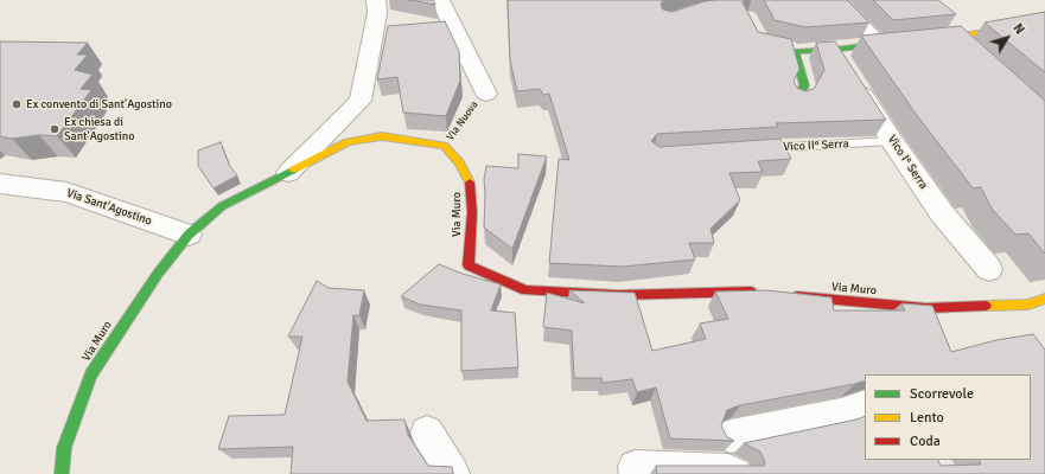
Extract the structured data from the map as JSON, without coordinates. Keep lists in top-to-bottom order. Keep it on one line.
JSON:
{"streets":{"street":["Vico I° Serra","Via Sant'Agostino","Via Muro"],"lane":["Vico II° Serra"],"path":["Via Nuova"]},"crossings":[["Via Nuova","Via Muro"],["Vico II° Serra","Vico I° Serra"],["Via Sant'Agostino","Via Muro"]],"places":["Ex convento di Sant'Agostino","Ex chiesa di Sant'Agostino"],"legend":["Scorrevole","Lento","Coda"],"north":"top right"}
